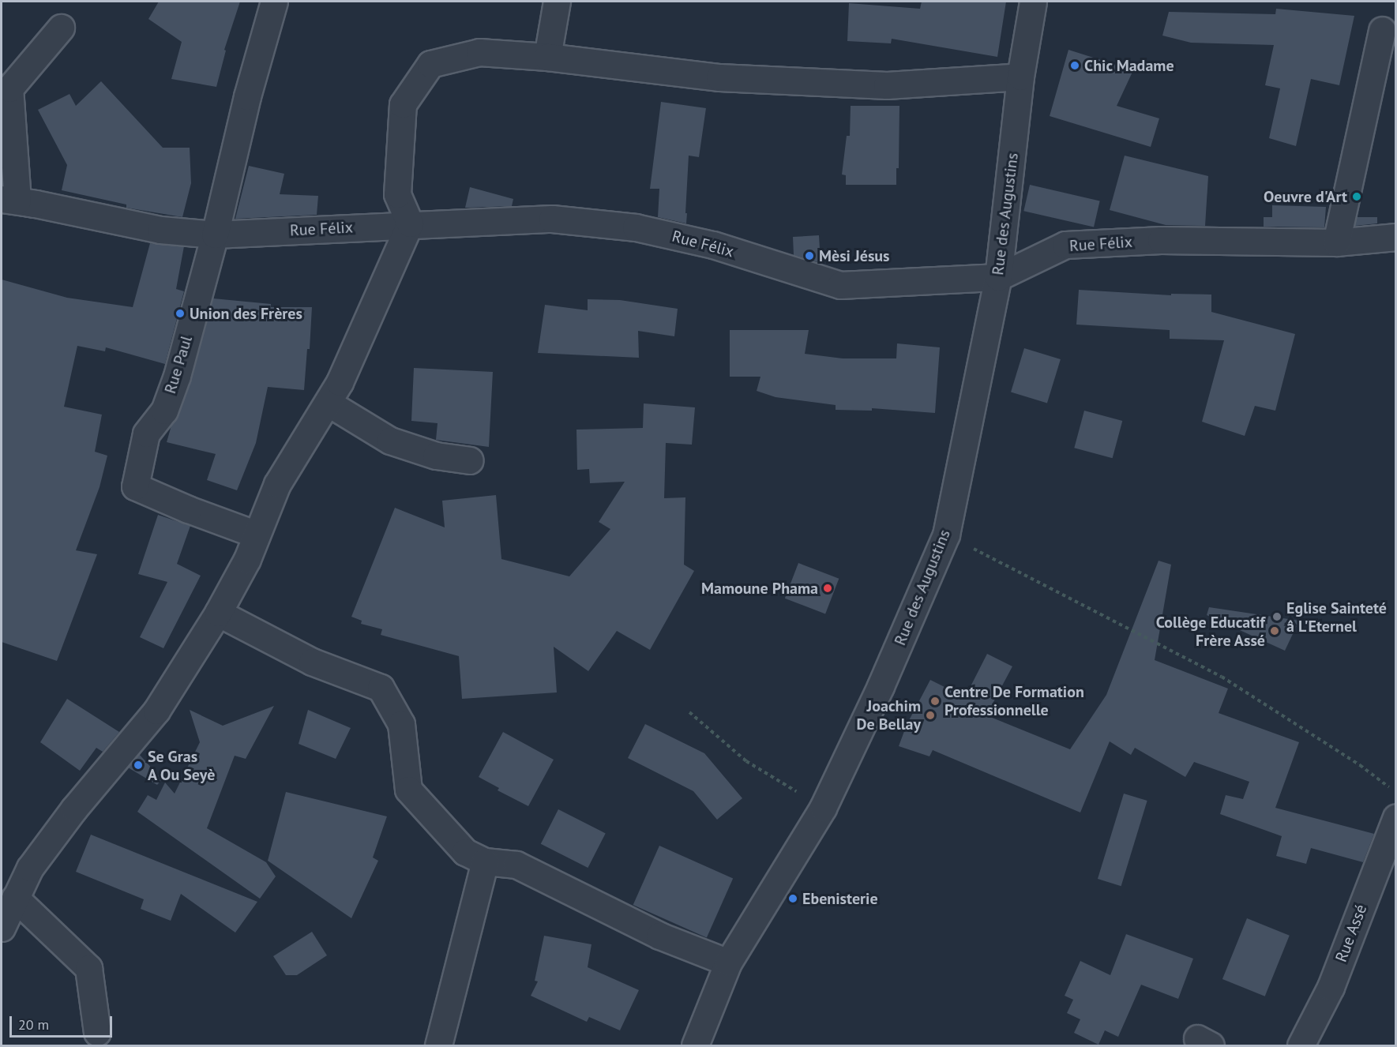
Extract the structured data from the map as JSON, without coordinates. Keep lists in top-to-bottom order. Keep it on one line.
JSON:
{"streets":{"street":["Rue des Augustins","Rue Félix","Rue Paul","Rue Assé"]},"crossings":[["Rue des Augustins","Rue Félix"],["Rue Félix","Rue Paul"]],"places":["Chic Madame","Oeuvre d'Art","Mèsi Jésus","Union des Frères","Mamoune Phama","Eglise Sainteté â L'Eternel","Collège Educatif Frère Assé","Centre De Formation Professionnelle","Joachim De Bellay","Se Gras A Ou Seyè","Ebenisterie"],"scale_bar":"20 m"}
